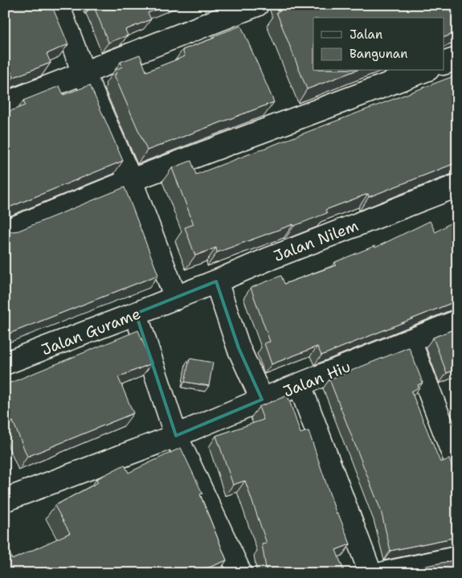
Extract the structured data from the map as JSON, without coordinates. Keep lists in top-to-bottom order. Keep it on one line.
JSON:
{"streets":{"street":["Jalan Nilem","Jalan Gurame","Jalan Hiu"]},"crossings":[["Jalan Nilem","Jalan Gurame"]],"legend":["Jalan","Bangunan"]}
